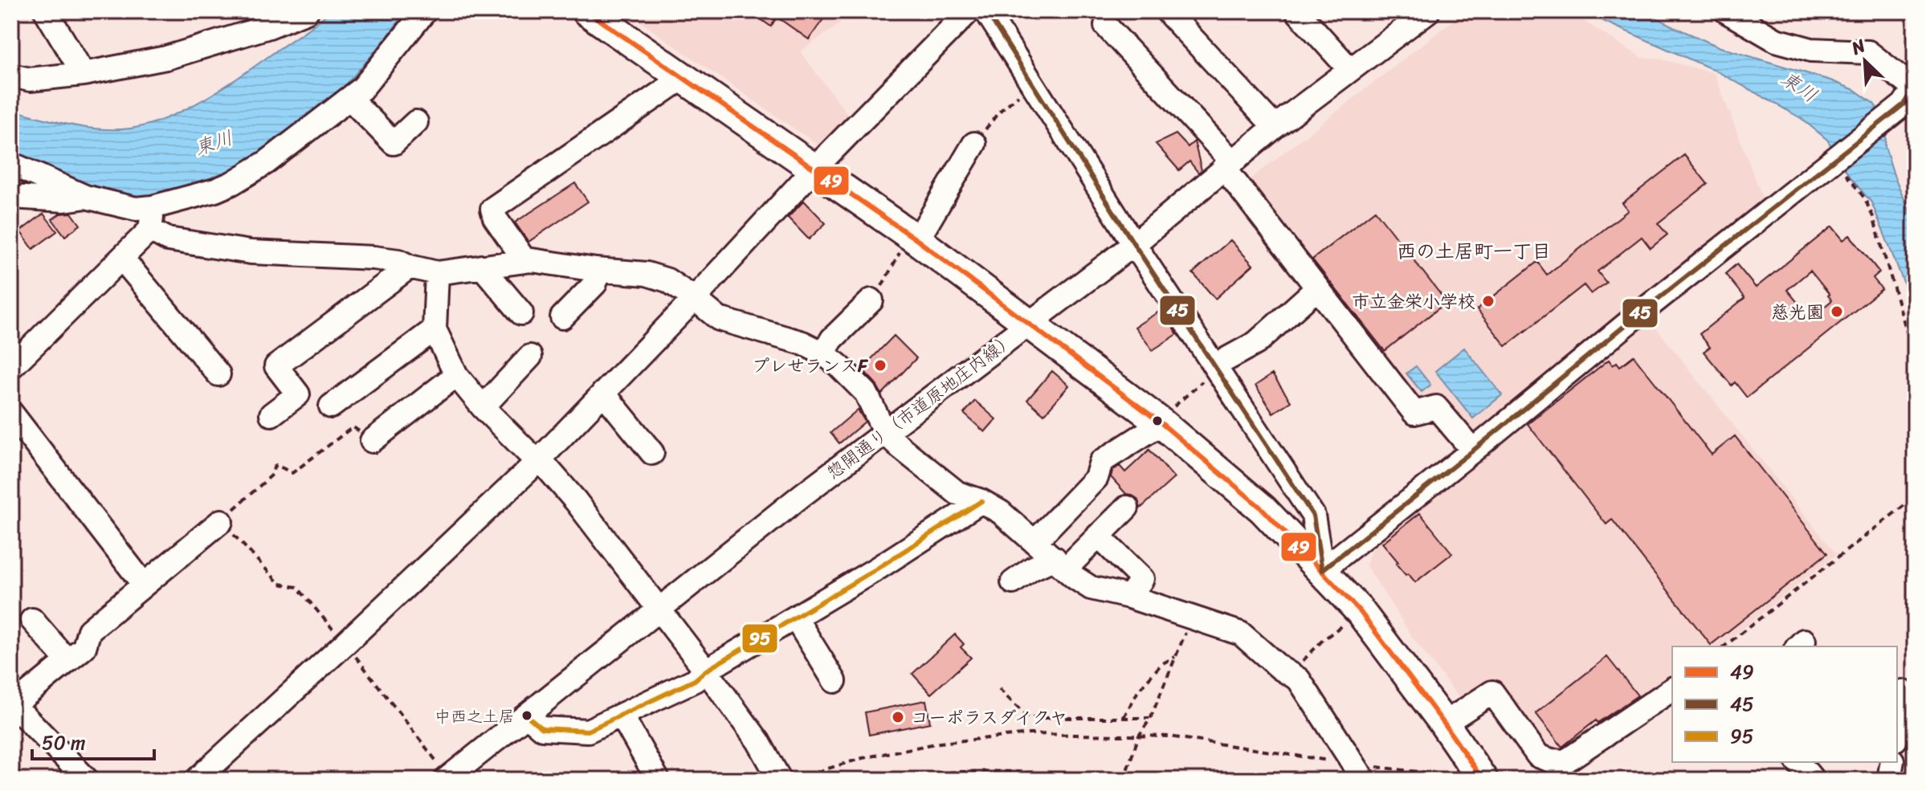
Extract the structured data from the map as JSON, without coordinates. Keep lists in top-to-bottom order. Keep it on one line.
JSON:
{"streets":{"street":["惣開通り（市道原地庄内線）"]},"districts":["西の土居町一丁目"],"water":["東川"],"places":["市立金栄小学校","慈光園","プレせランスF","中西之土居","コーポラスダイクヤ"],"lines":["transit line 49","transit line 45","transit line 95"],"legend":["49","45","95"],"scale_bar":"50 m","north":"top left"}
